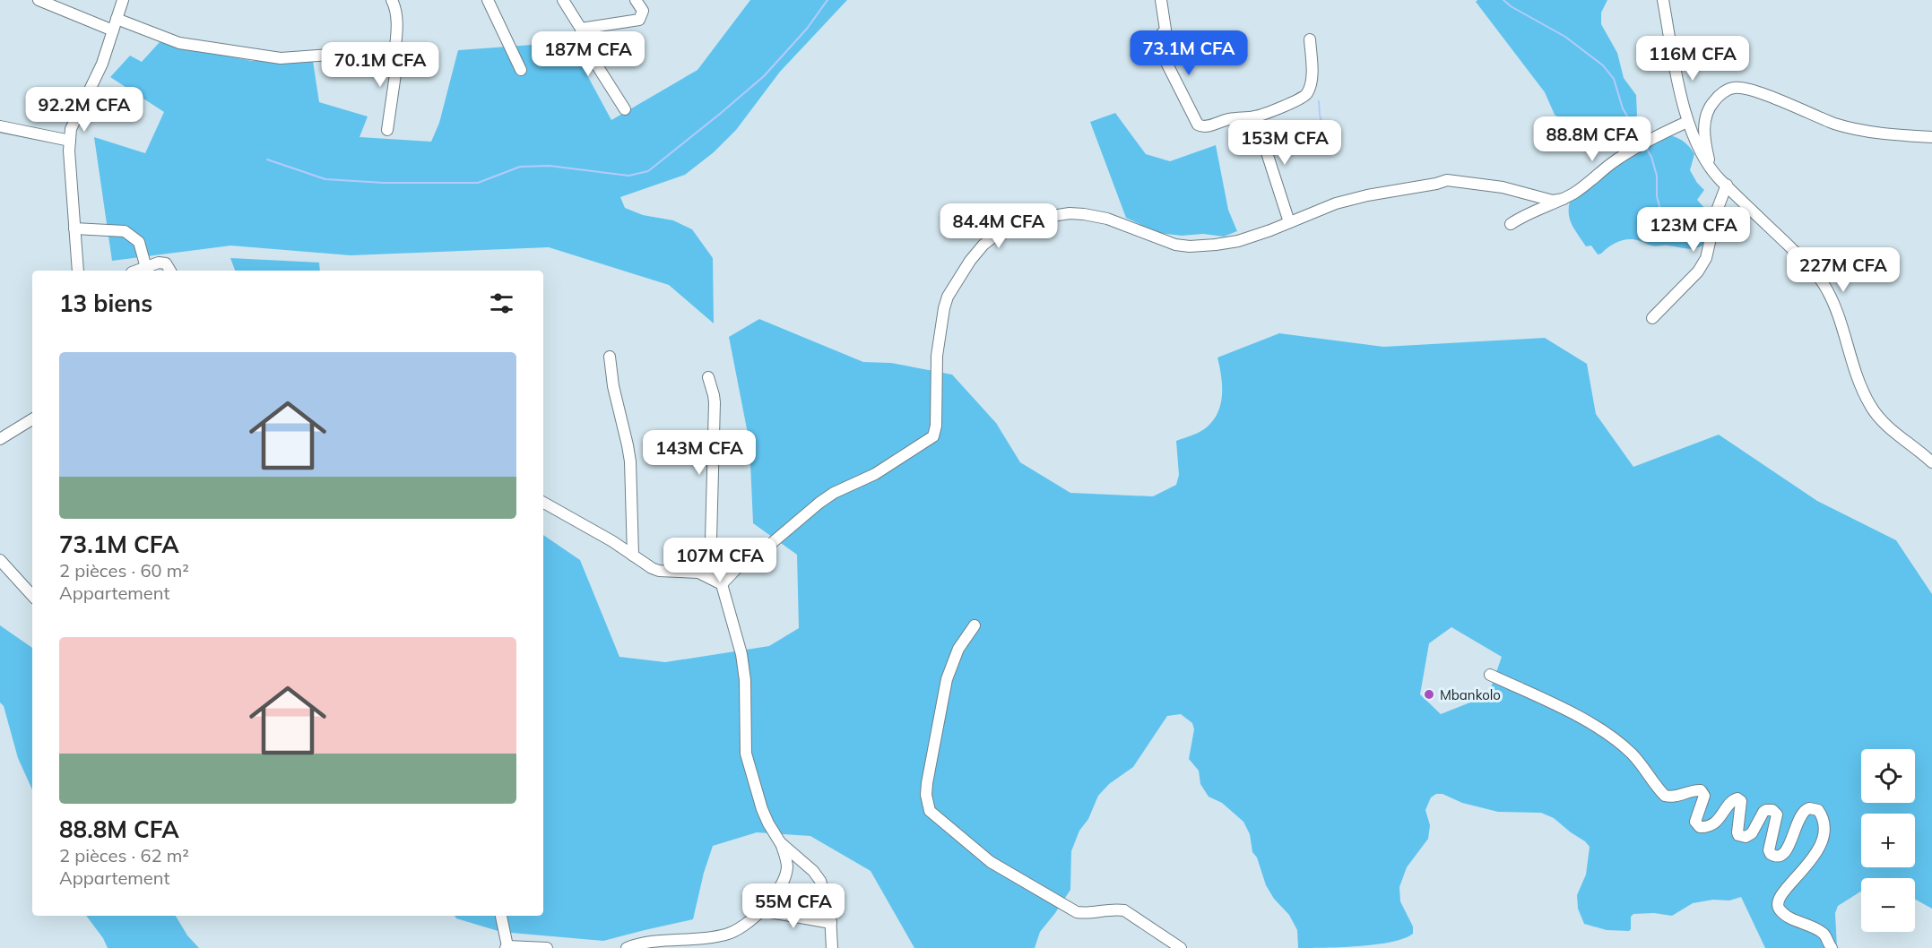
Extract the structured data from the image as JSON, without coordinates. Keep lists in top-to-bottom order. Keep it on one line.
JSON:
{"places":["Mbankolo"],"page":{"price":["73.1M CFA","187M CFA","116M CFA","70.1M CFA","92.2M CFA","88.8M CFA","153M CFA","84.4M CFA","123M CFA","227M CFA","143M CFA","107M CFA","55M CFA"],"heading":"13 biens","list":[{"name":"73.1M CFA","note":"2 pièces · 60 m² · Appartement"},{"name":"88.8M CFA","note":"2 pièces · 62 m² · Appartement"}],"map_buttons":["+","−"]}}
